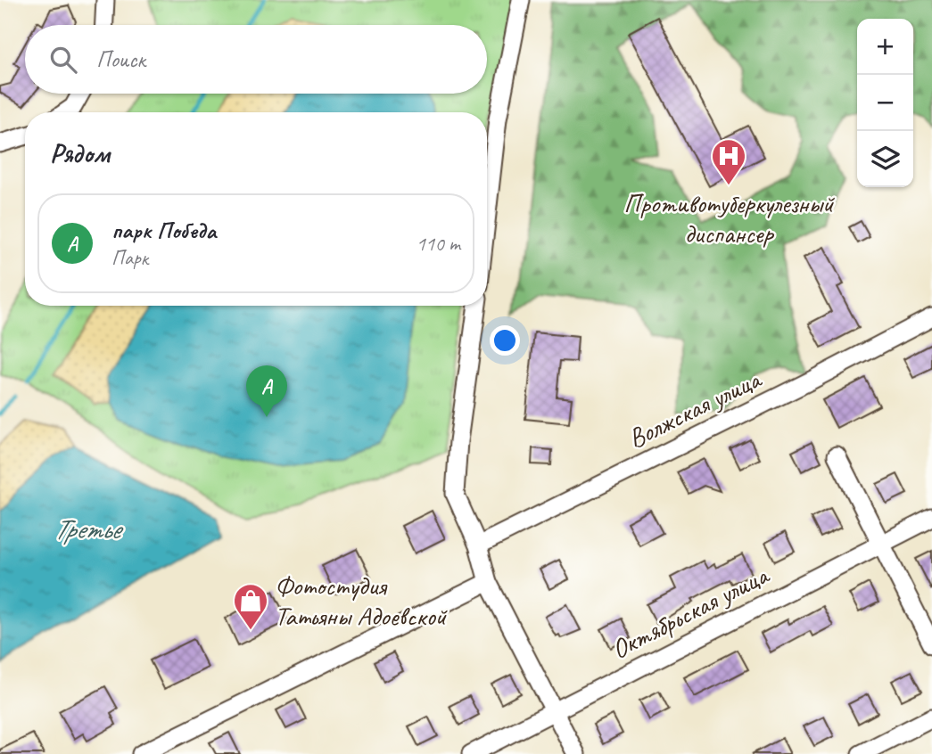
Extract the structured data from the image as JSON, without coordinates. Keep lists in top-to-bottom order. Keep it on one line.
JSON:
{"streets":{"street":["Волжская улица","Октябрьская улица"]},"water":["Третье"],"places":{"hospital":["Противотуберкулезный диспансер"],"shop":["Фотостудия Татьяны Адоевской"]},"page":{"map_buttons":["+","−"],"search":"Поиск","heading":"Рядом","list":[{"mark":"A","name":"парк Победa","note":"Парк","value":"110 m"}],"pins":"A"}}
